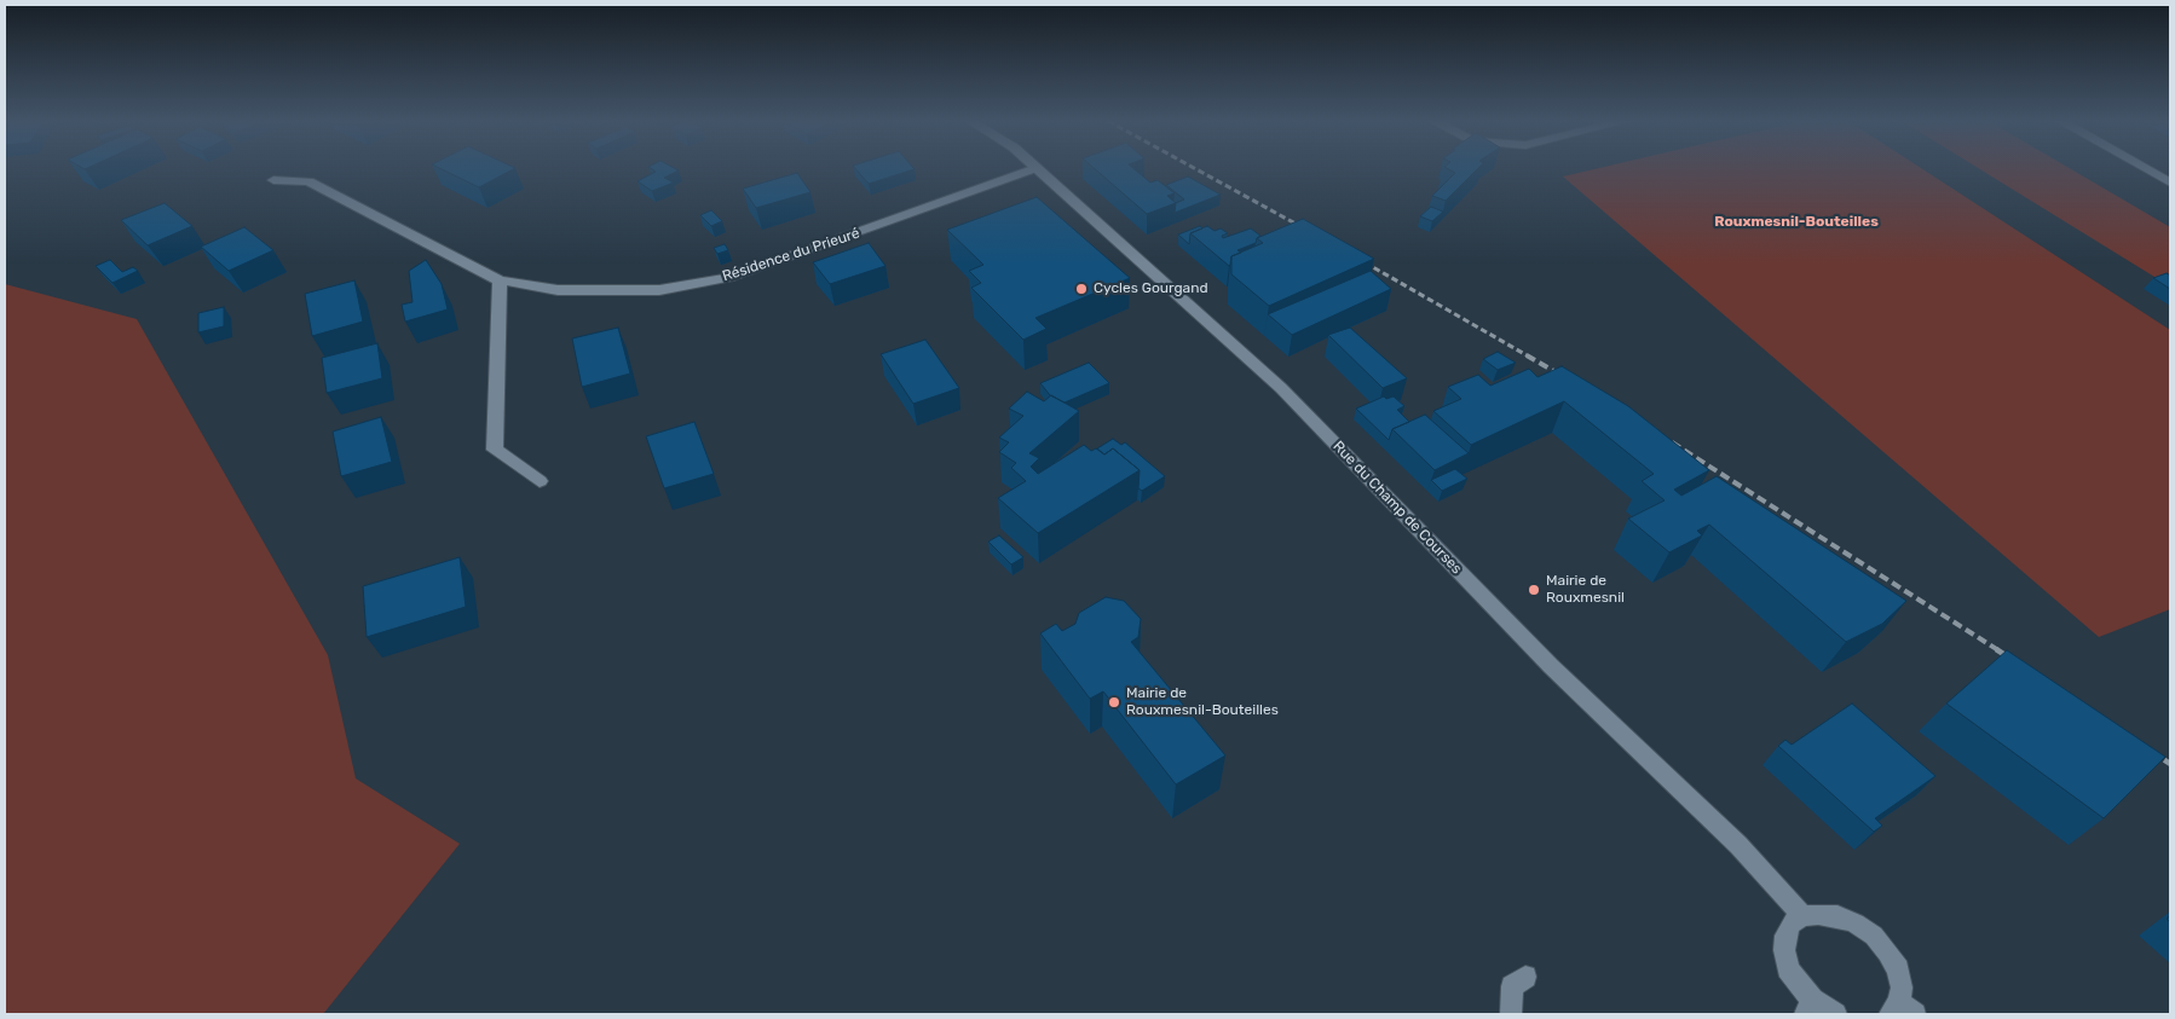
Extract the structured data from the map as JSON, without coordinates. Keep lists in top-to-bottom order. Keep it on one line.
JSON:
{"streets":{"main road":["Rue du Champ de Courses"],"street":["Résidence du Prieuré"]},"districts":["Rouxmesnil-Bouteilles"],"places":["Cycles Gourgand","Mairie de Rouxmesnil","Mairie de Rouxmesnil-Bouteilles"]}
